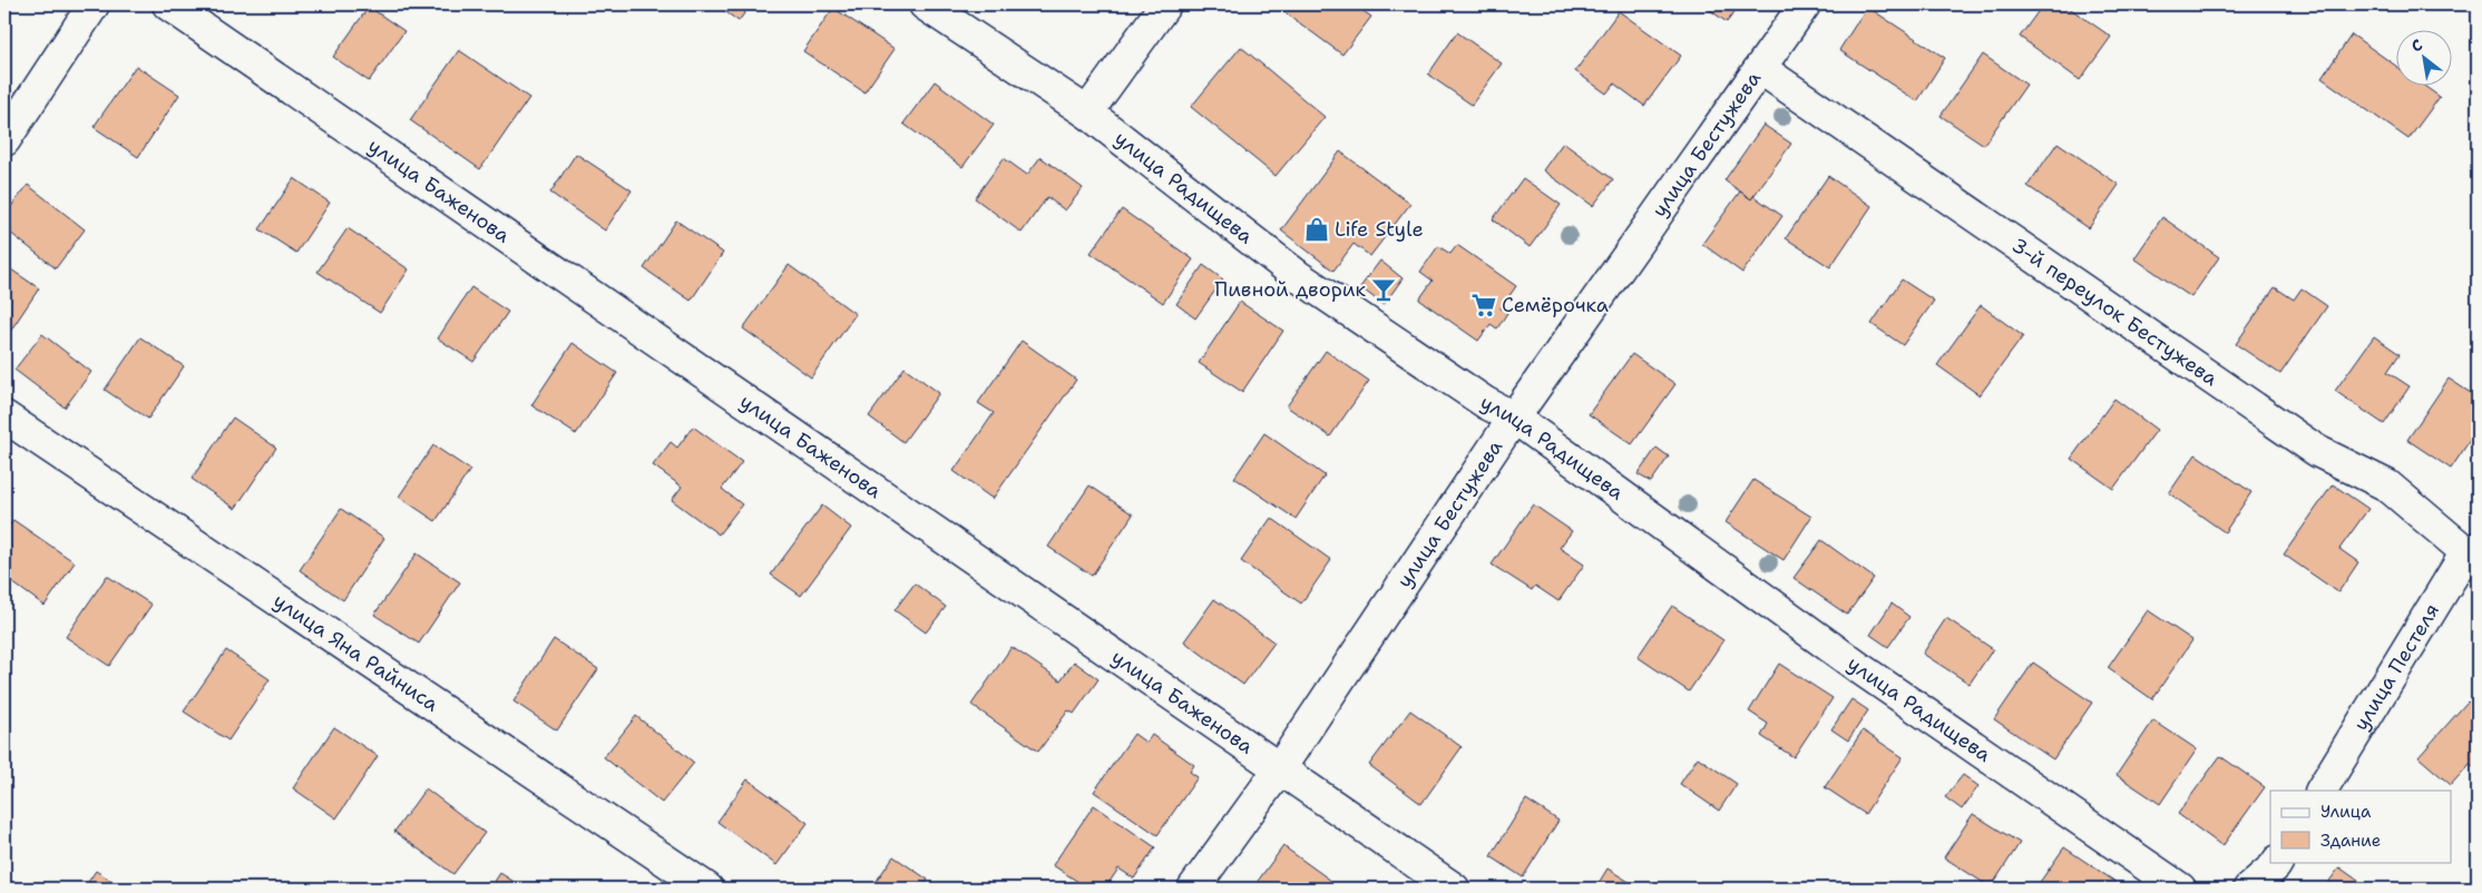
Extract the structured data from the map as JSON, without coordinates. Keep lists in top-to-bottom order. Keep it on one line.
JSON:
{"streets":{"street":["улица Бестужева","улица Радищева","улица Баженова","3-й переулок Бестужева","улица Яна Райниса","улица Пестеля"]},"crossings":[["улица Бестужева","улица Радищева"],["улица Бестужева","улица Баженова"],["улица Бестужева","3-й переулок Бестужева"],["3-й переулок Бестужева","улица Пестеля"]],"places":{"shop":["Life Style"],"bar":["Пивной дворик"],"supermarket":["Семёрочка"]},"legend":["Улица","Здание"],"north":"top left"}
